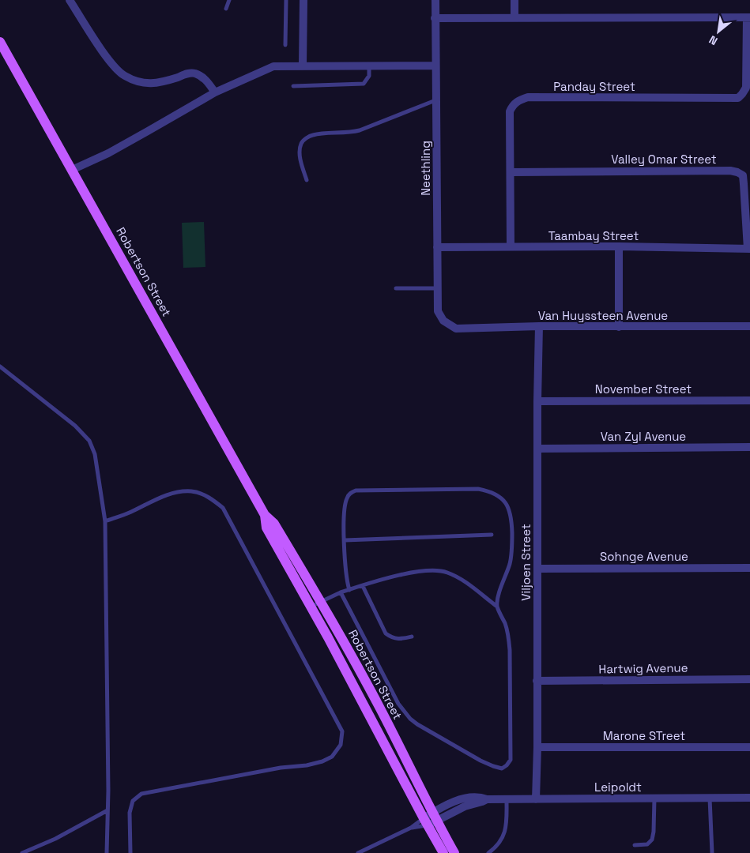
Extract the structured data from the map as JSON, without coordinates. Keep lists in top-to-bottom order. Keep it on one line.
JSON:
{"streets":{"main road":["Robertson Street"],"street":["Panday Street","Valley Omar Street","Neethling","Taambay Street","Van Huyssteen Avenue","November Street","Van Zyl Avenue","Sohnge Avenue","Viljoen Street","Hartwig Avenue","Marone STreet","Leipoldt"]},"crossings":[["Panday Street","Valley Omar Street"],["Panday Street","Taambay Street"],["Valley Omar Street","Taambay Street"],["Neethling","Taambay Street"],["Neethling","Van Huyssteen Avenue"],["Robertson Street","Leipoldt"],["Van Huyssteen Avenue","Viljoen Street"],["November Street","Viljoen Street"],["Van Zyl Avenue","Viljoen Street"],["Sohnge Avenue","Viljoen Street"],["Viljoen Street","Hartwig Avenue"],["Viljoen Street","Marone STreet"],["Viljoen Street","Leipoldt"]],"north":"bottom left"}
